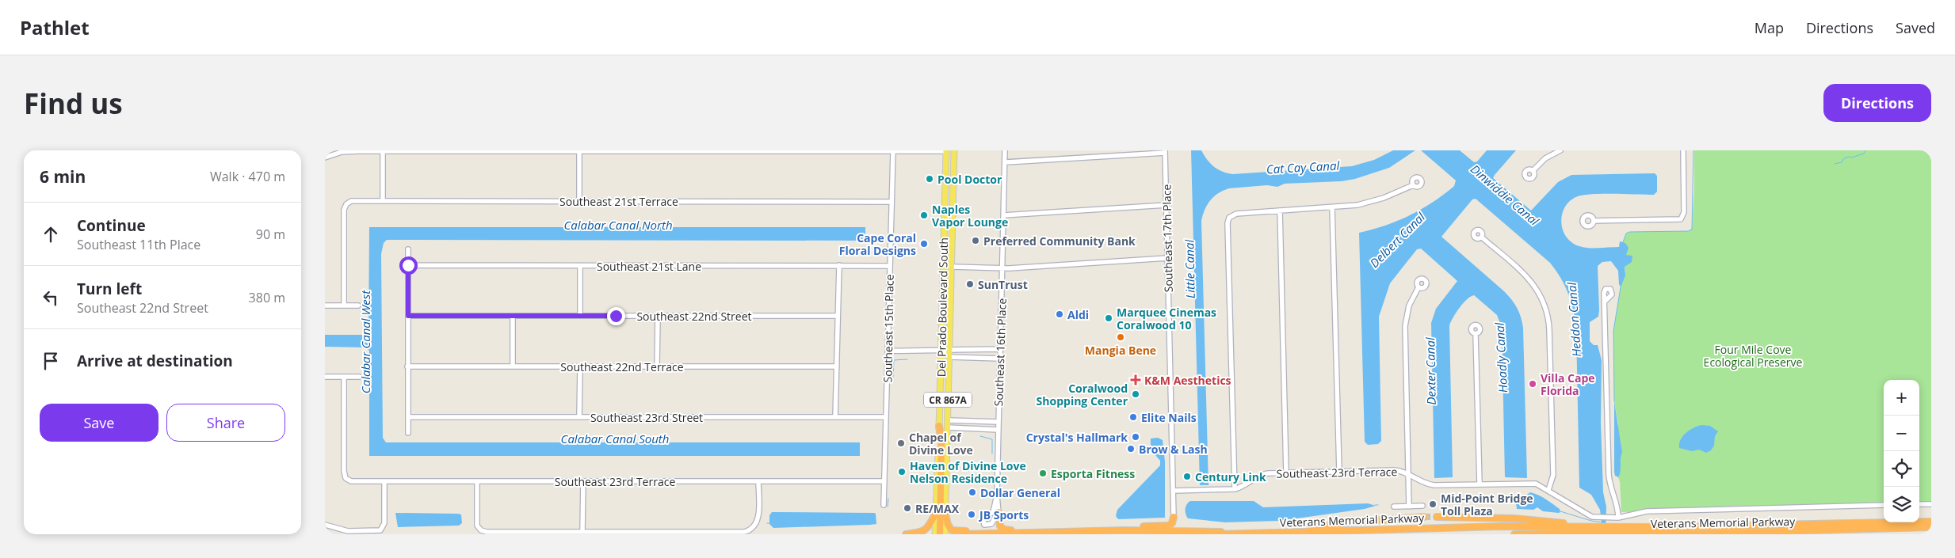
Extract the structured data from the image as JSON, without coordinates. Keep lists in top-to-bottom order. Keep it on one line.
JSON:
{"streets":{"highway":["Veterans Memorial Parkway"],"main road":["Del Prado Boulevard South","CR 867A"],"street":["Southeast 21st Terrace","Southeast 17th Place","Southeast 21st Lane","Southeast 22nd Street","Southeast 15th Place","Southeast 16th Place","Southeast 22nd Terrace","Southeast 23rd Street","Southeast 23rd Terrace"]},"crossings":[["Southeast 21st Terrace","Southeast 15th Place"],["Southeast 17th Place","Southeast 23rd Terrace"],["Southeast 21st Lane","Southeast 15th Place"],["Southeast 15th Place","Southeast 23rd Street"],["Southeast 15th Place","Southeast 23rd Terrace"]],"water":["Cat Cay Canal","Dinwiddie Canal","Calabar Canal North","Delbert Canal","Little Canal","Heddon Canal","Calabar Canal West","Hoadly Canal","Dexter Canal","Calabar Canal South"],"parks":["Four Mile Cove Ecological Preserve"],"places":{"other":["Pool Doctor","Naples Vapor Lounge","Preferred Community Bank","Cape Coral Floral Designs","SunTrust","Aldi","Marquee Cinemas Coralwood 10","Mangia Bene","Villa Cape Florida","Coralwood Shopping Center","Elite Nails","Crystal's Hallmark","Chapel of Divine Love","Brow & Lash","Haven of Divine Love Nelson Residence","Esporta Fitness","Century Link","Dollar General","Mid-Point Bridge Toll Plaza","RE/MAX","JB Sports"],"health":["K&M Aesthetics"]},"page":{"header":"Pathlet","nav":["Map","Directions","Saved"],"buttons":["Directions",["Save","Share"]],"title":"Find us","heading":["6 min","Walk · 470 m"],"list":[["Continue","Southeast 11th Place","90 m"],["Turn left","Southeast 22nd Street","380 m"],"Arrive at destination"],"map_buttons":["+","−"]}}
